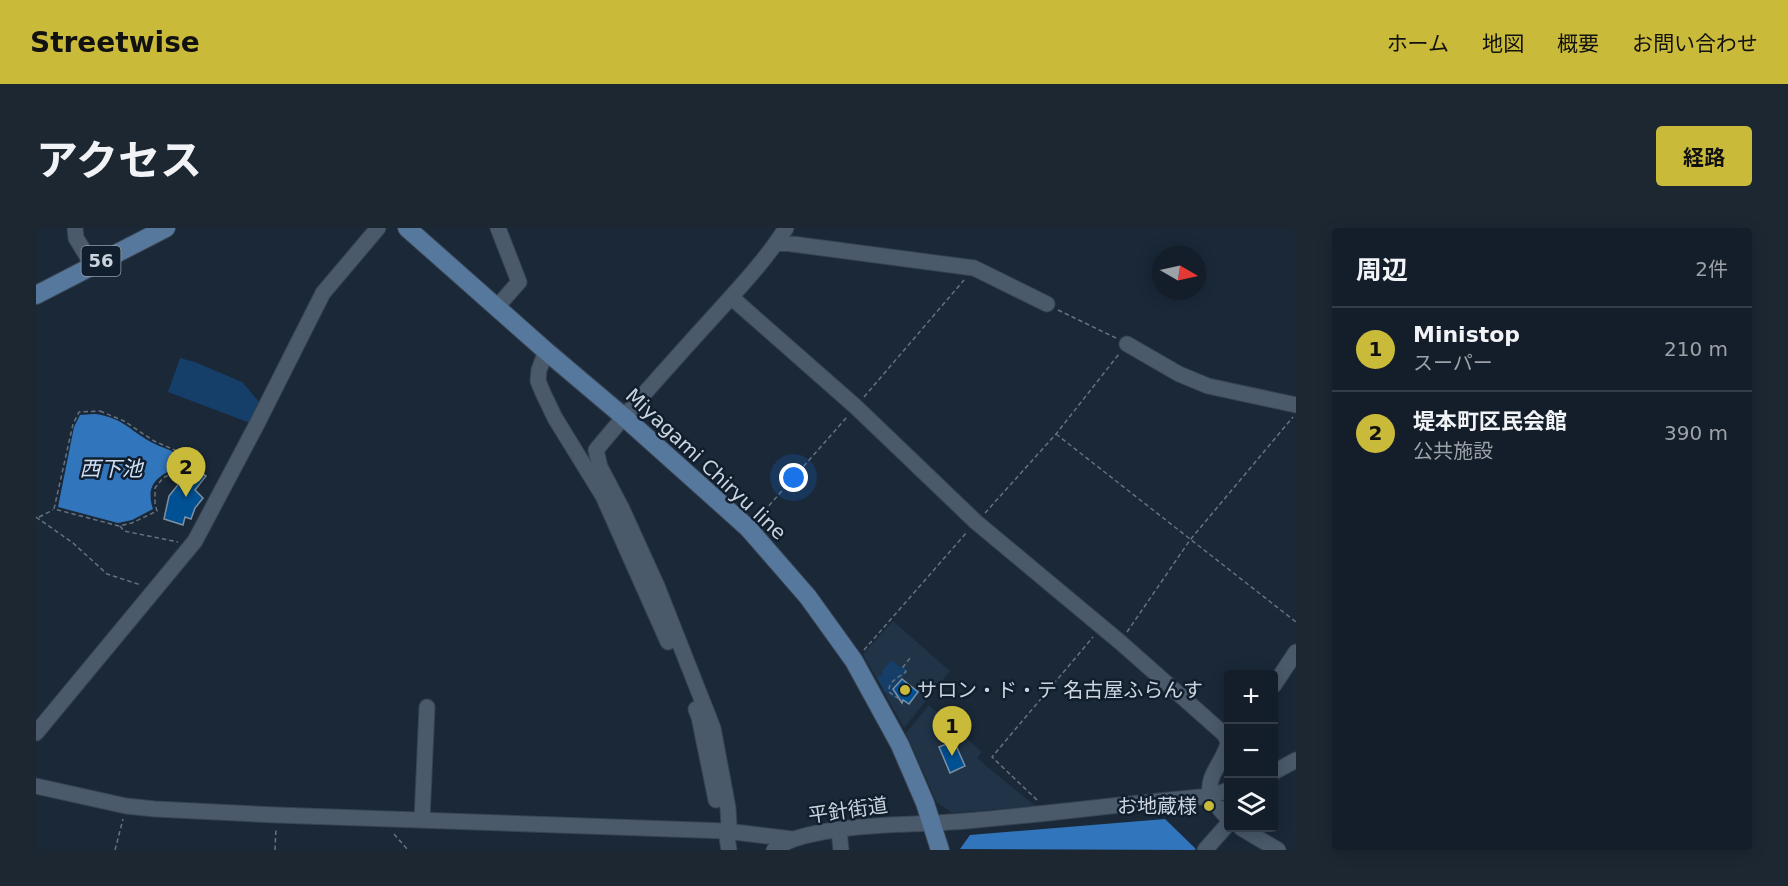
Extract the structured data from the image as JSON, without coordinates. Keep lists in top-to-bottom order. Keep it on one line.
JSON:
{"streets":{"main road":["56","Miyagami Chiryu line"],"street":["平針街道"]},"crossings":[["Miyagami Chiryu line","平針街道"]],"water":["西下池"],"places":["サロン・ド・テ 名古屋ふらんす","お地蔵様"],"north":"right","page":{"header":"Streetwise","nav":["ホーム","地図","概要","お問い合わせ"],"title":"アクセス","buttons":"経路","heading":["周辺","2件"],"list":[{"mark":"1","name":"Ministop","note":"スーパー","value":"210 m"},{"mark":"2","name":"堤本町区民会館","note":"公共施設","value":"390 m"}],"pins":["2","1"],"map_buttons":["+","−"]}}
